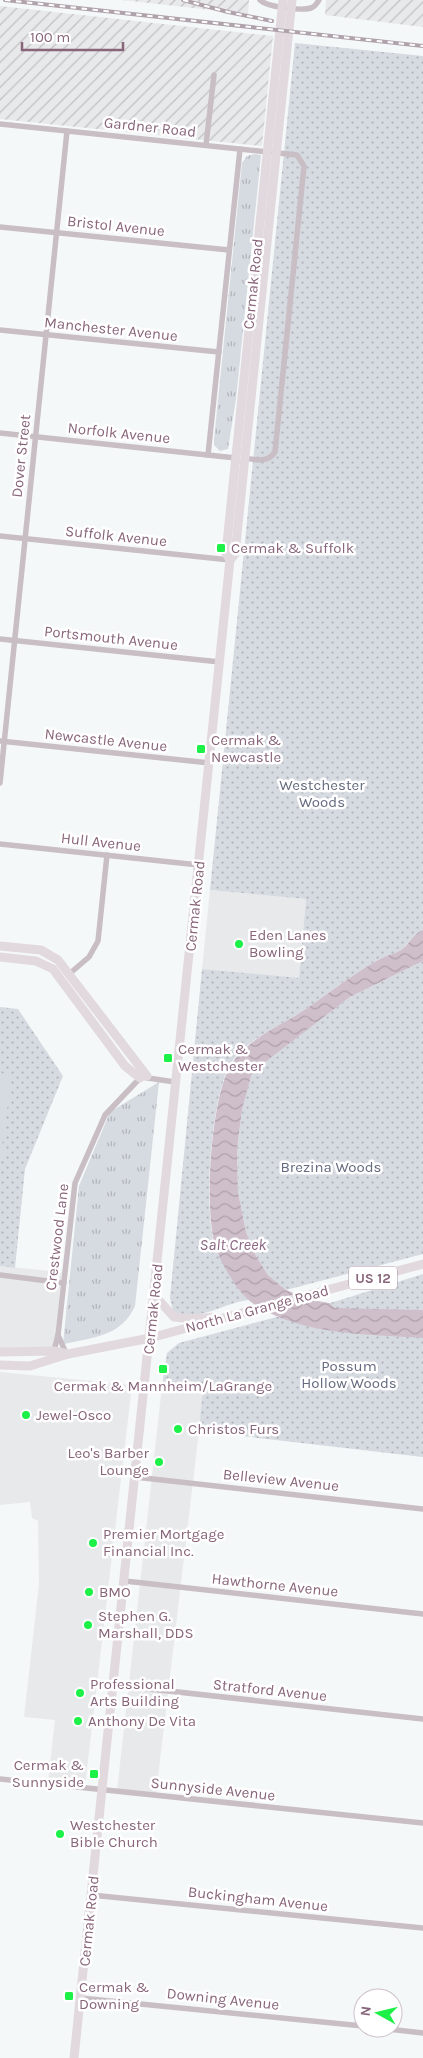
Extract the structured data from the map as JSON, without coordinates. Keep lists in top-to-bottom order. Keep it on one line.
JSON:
{"streets":{"main road":["Cermak Road","US 12","North La Grange Road"],"street":["Gardner Road","Bristol Avenue","Manchester Avenue","Norfolk Avenue","Dover Street","Suffolk Avenue","Portsmouth Avenue","Newcastle Avenue","Hull Avenue","Crestwood Lane","Belleview Avenue","Hawthorne Avenue","Stratford Avenue","Sunnyside Avenue","Buckingham Avenue","Downing Avenue"]},"crossings":[["Gardner Road","Cermak Road"],["Gardner Road","Norfolk Avenue"],["Gardner Road","Dover Street"],["Bristol Avenue","Cermak Road"],["Bristol Avenue","Dover Street"],["Cermak Road","Manchester Avenue"],["Cermak Road","Norfolk Avenue"],["Cermak Road","Suffolk Avenue"],["Cermak Road","Portsmouth Avenue"],["Cermak Road","Newcastle Avenue"],["Cermak Road","Hull Avenue"],["Cermak Road","US 12"],["Cermak Road","North La Grange Road"],["Cermak Road","Belleview Avenue"],["Cermak Road","Hawthorne Avenue"],["Cermak Road","Stratford Avenue"],["Cermak Road","Sunnyside Avenue"],["Cermak Road","Buckingham Avenue"],["Cermak Road","Downing Avenue"],["Manchester Avenue","Dover Street"],["Norfolk Avenue","Dover Street"],["Dover Street","Suffolk Avenue"],["Dover Street","Portsmouth Avenue"],["Dover Street","Newcastle Avenue"],["Crestwood Lane","US 12"],["US 12","North La Grange Road"]],"water":["Salt Creek"],"parks":["Westchester Woods","Brezina Woods","Possum Hollow Woods"],"places":{"transit":["Cermak & Suffolk","Cermak & Newcastle","Cermak & Westchester","Cermak & Mannheim/LaGrange","Cermak & Sunnyside","Cermak & Downing"],"other":["Eden Lanes Bowling","Jewel-Osco","Christos Furs","Leo's Barber Lounge","Premier Mortgage Financial Inc.","BMO","Stephen G. Marshall, DDS","Professional Arts Building","Anthony De Vita","Westchester Bible Church"]},"scale_bar":"100 m","north":"left"}
